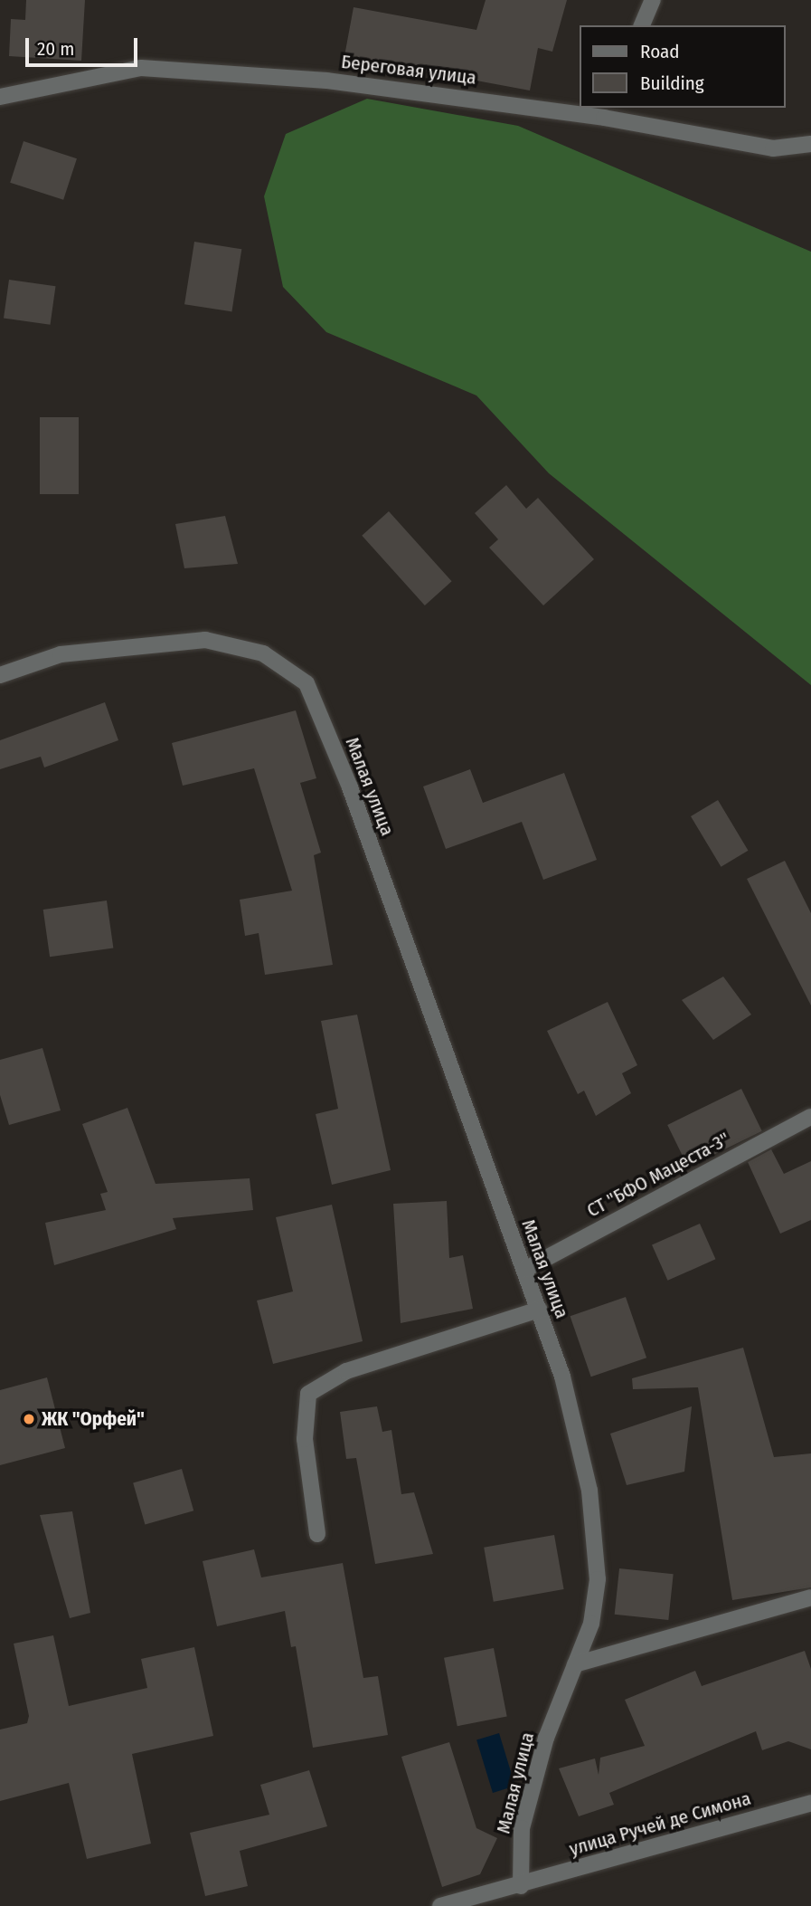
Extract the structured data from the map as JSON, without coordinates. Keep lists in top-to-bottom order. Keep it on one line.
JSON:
{"streets":{"street":["Береговая улица","Малая улица","СТ \"БФО Мацеста-3\"","улица Ручей де Симона"]},"crossings":[["Малая улица","СТ \"БФО Мацеста-3\""],["Малая улица","улица Ручей де Симона"]],"places":["ЖК \"Орфей\""],"legend":["Road","Building"],"scale_bar":"20 m"}
